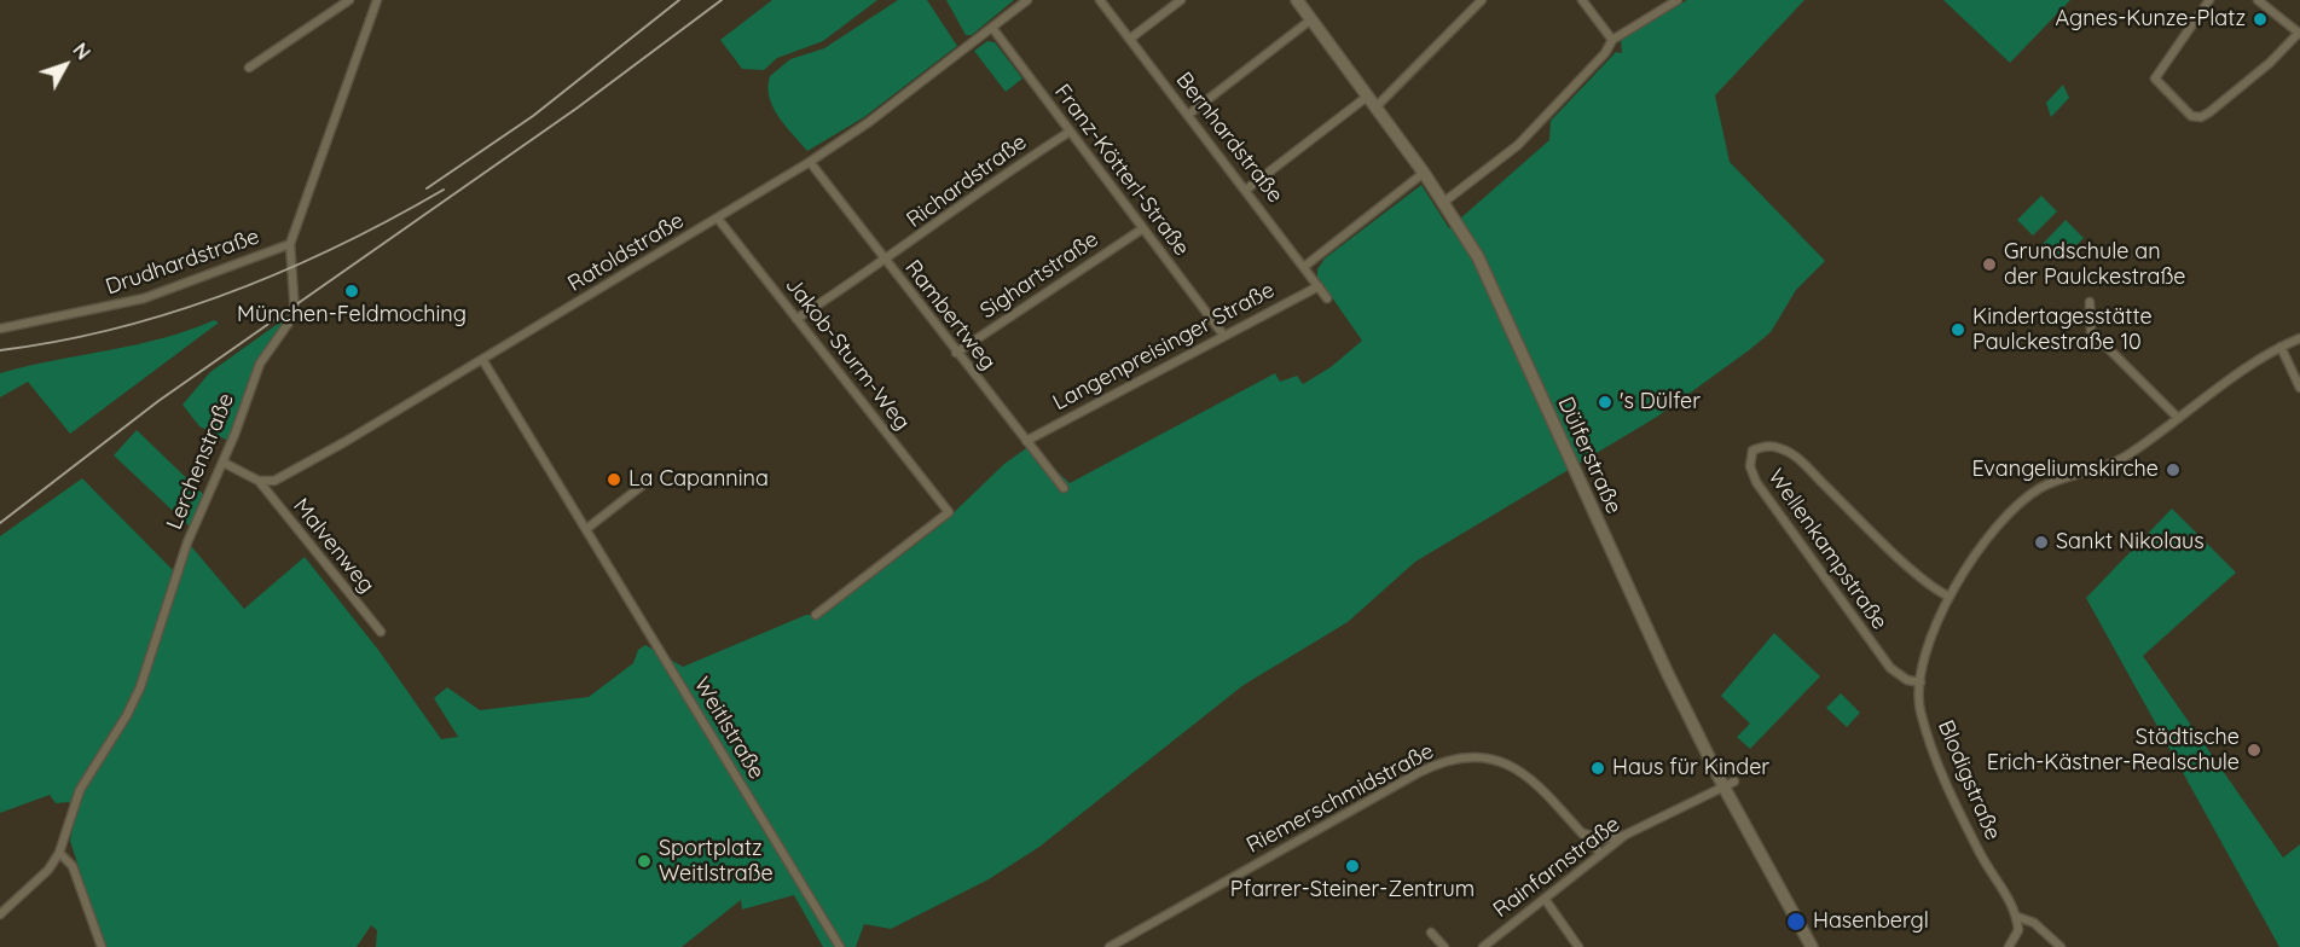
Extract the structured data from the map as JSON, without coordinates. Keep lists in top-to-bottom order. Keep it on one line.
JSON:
{"streets":{"main road":["Dülferstraße"],"street":["Bernhardstraße","Franz-Kötterl-Straße","Richardstraße","Ratoldstraße","Drudhardstraße","Sighartstraße","Rambertweg","Langenpreisinger Straße","Jakob-Sturm-Weg","Lerchenstraße","Malvenweg","Wellenkampstraße","Weitlstraße","Blodigstraße","Riemerschmidstraße","Rainfarnstraße"]},"crossings":[["Bernhardstraße","Langenpreisinger Straße"],["Franz-Kötterl-Straße","Richardstraße"],["Franz-Kötterl-Straße","Ratoldstraße"],["Franz-Kötterl-Straße","Sighartstraße"],["Franz-Kötterl-Straße","Langenpreisinger Straße"],["Richardstraße","Rambertweg"],["Richardstraße","Jakob-Sturm-Weg"],["Ratoldstraße","Rambertweg"],["Ratoldstraße","Jakob-Sturm-Weg"],["Ratoldstraße","Malvenweg"],["Ratoldstraße","Weitlstraße"],["Drudhardstraße","Lerchenstraße"],["Sighartstraße","Rambertweg"],["Rambertweg","Langenpreisinger Straße"],["Dülferstraße","Rainfarnstraße"],["Wellenkampstraße","Blodigstraße"],["Riemerschmidstraße","Rainfarnstraße"]],"places":["Agnes-Kunze-Platz","Grundschule an der Paulckestraße","München-Feldmoching","Kindertagesstätte Paulckestraße 10","'s Dülfer","Evangeliumskirche","La Capannina","Sankt Nikolaus","Städtische Erich-Kästner-Realschule","Haus für Kinder","Sportplatz Weitlstraße","Pfarrer-Steiner-Zentrum","Hasenbergl"],"north":"top right"}
